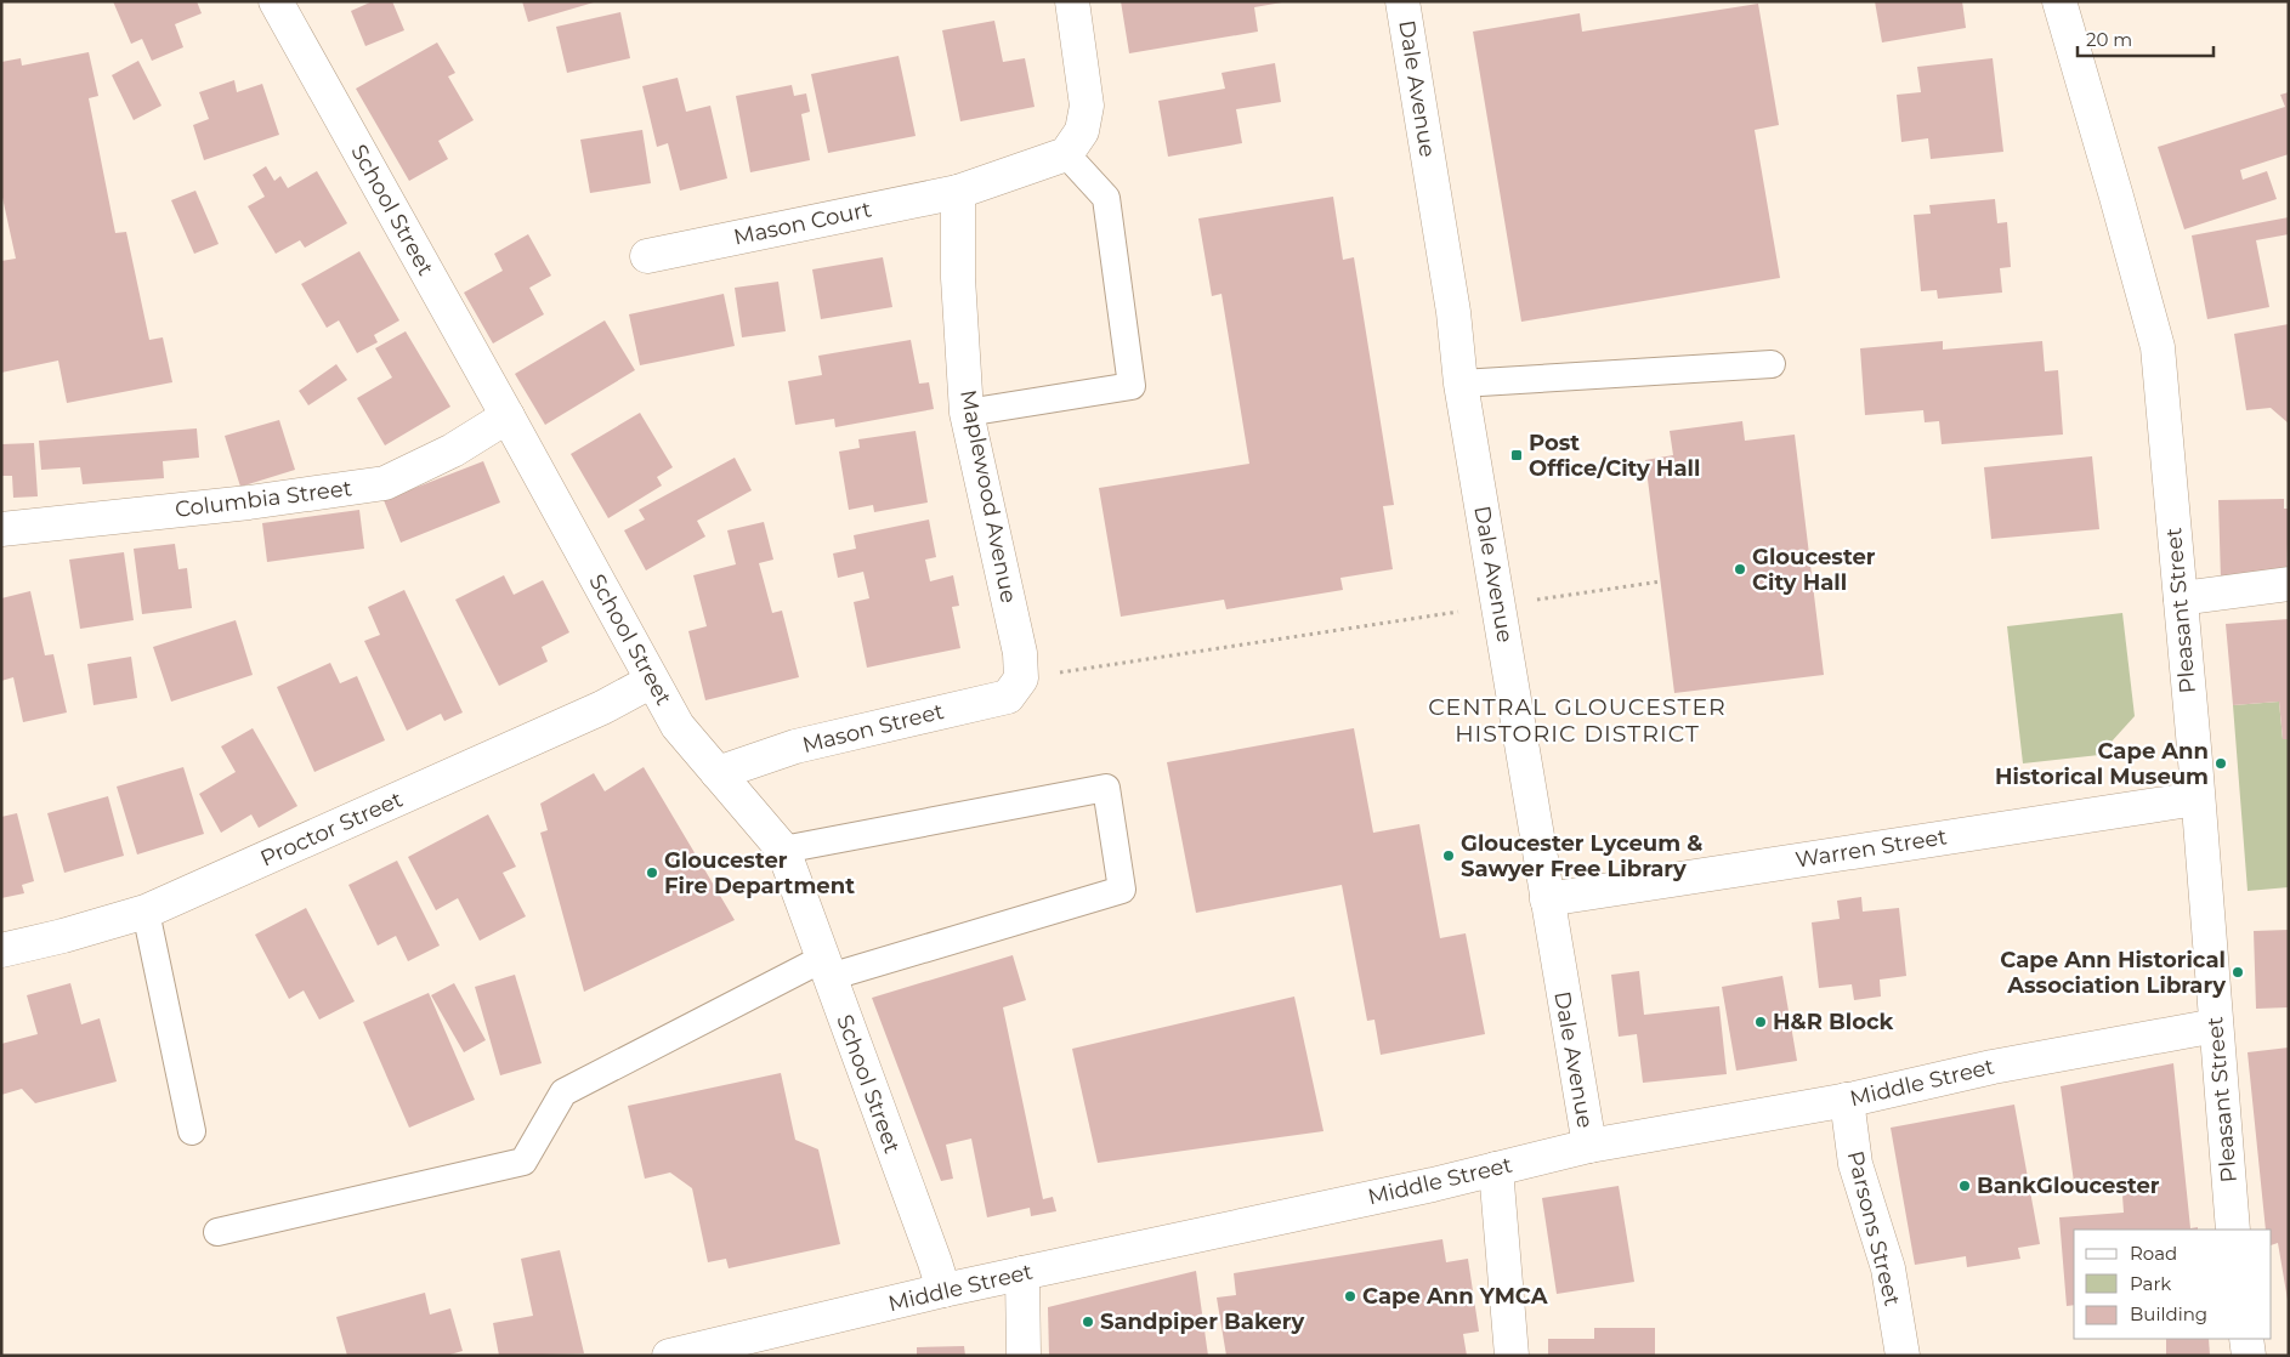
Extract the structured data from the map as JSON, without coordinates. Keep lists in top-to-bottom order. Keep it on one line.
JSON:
{"streets":{"street":["Dale Avenue","School Street","Mason Court","Maplewood Avenue","Columbia Street","Pleasant Street","Mason Street","Proctor Street","Warren Street","Middle Street","Parsons Street"]},"crossings":[["Dale Avenue","Warren Street"],["Dale Avenue","Middle Street"],["School Street","Columbia Street"],["School Street","Mason Street"],["School Street","Proctor Street"],["School Street","Middle Street"],["Mason Court","Maplewood Avenue"],["Maplewood Avenue","Mason Street"],["Pleasant Street","Warren Street"],["Pleasant Street","Middle Street"],["Middle Street","Parsons Street"]],"districts":["CENTRAL GLOUCESTER HISTORIC DISTRICT"],"places":{"transit":["Post Office/City Hall"],"other":["Gloucester City Hall","Cape Ann Historical Museum","Gloucester Lyceum & Sawyer Free Library","Gloucester Fire Department","Cape Ann Historical Association Library","H&R Block","BankGloucester","Cape Ann YMCA","Sandpiper Bakery"]},"legend":["Road","Park","Building"],"scale_bar":"20 m"}
